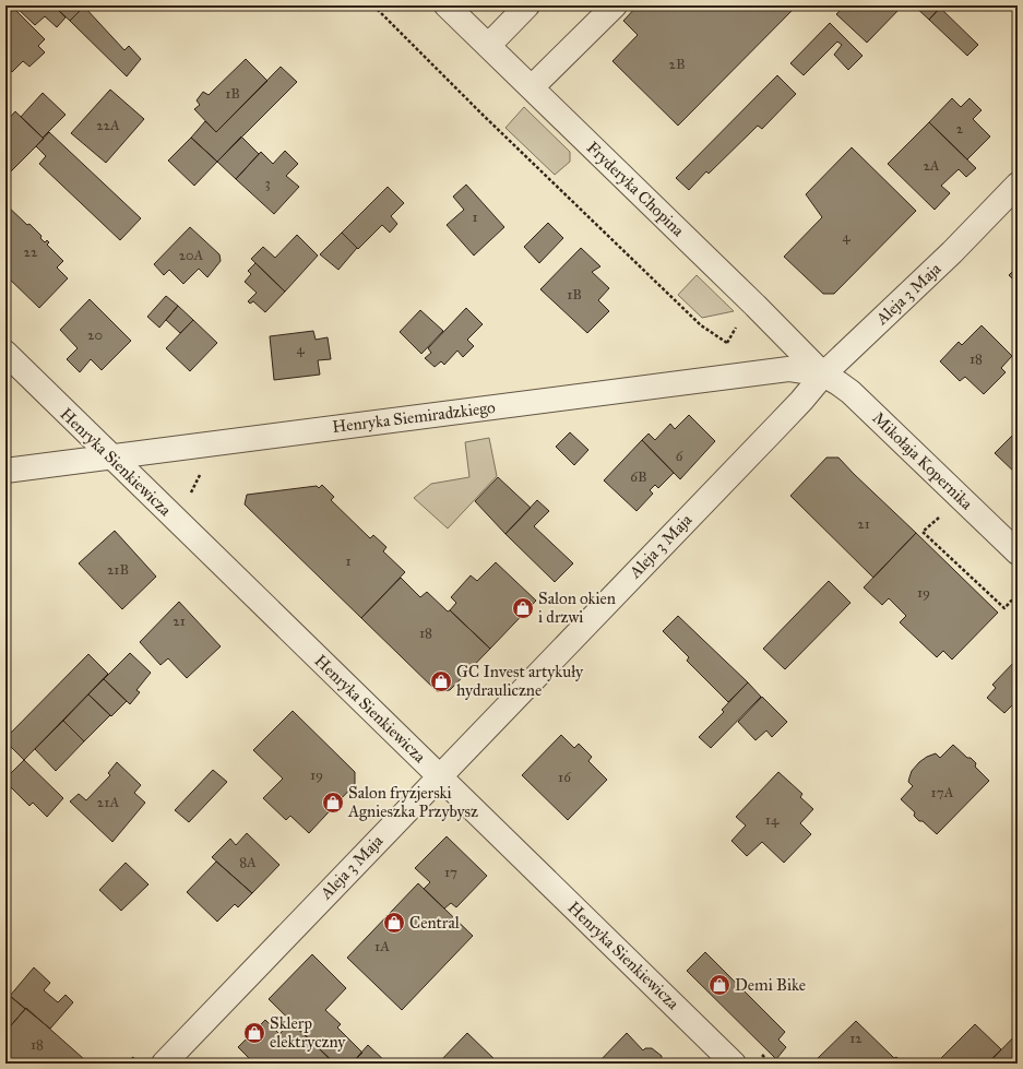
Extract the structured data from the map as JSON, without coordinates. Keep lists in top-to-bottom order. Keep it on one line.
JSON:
{"streets":{"street":["Fryderyka Chopina","Aleja 3 Maja","Henryka Siemiradzkiego","Mikołaja Kopernika","Henryka Sienkiewicza"]},"crossings":[["Fryderyka Chopina","Aleja 3 Maja"],["Fryderyka Chopina","Henryka Siemiradzkiego"],["Fryderyka Chopina","Mikołaja Kopernika"],["Aleja 3 Maja","Henryka Siemiradzkiego"],["Aleja 3 Maja","Mikołaja Kopernika"],["Aleja 3 Maja","Henryka Sienkiewicza"],["Henryka Siemiradzkiego","Mikołaja Kopernika"],["Henryka Siemiradzkiego","Henryka Sienkiewicza"]],"places":{"shop":["Salon okien i drzwi","GC Invest artykuły hydrauliczne","Salon fryzjerski Agnieszka Przybysz","Central","Demi Bike","Sklerp elektryczny"]},"house_numbers":["2B","1B","22A","2","2A","3","1","4","22","20A","1B","20","4","18","6","6B","21","1","21B","19","21","18","19","16","17A","21A","14","8A","17","1A","12","18"]}
